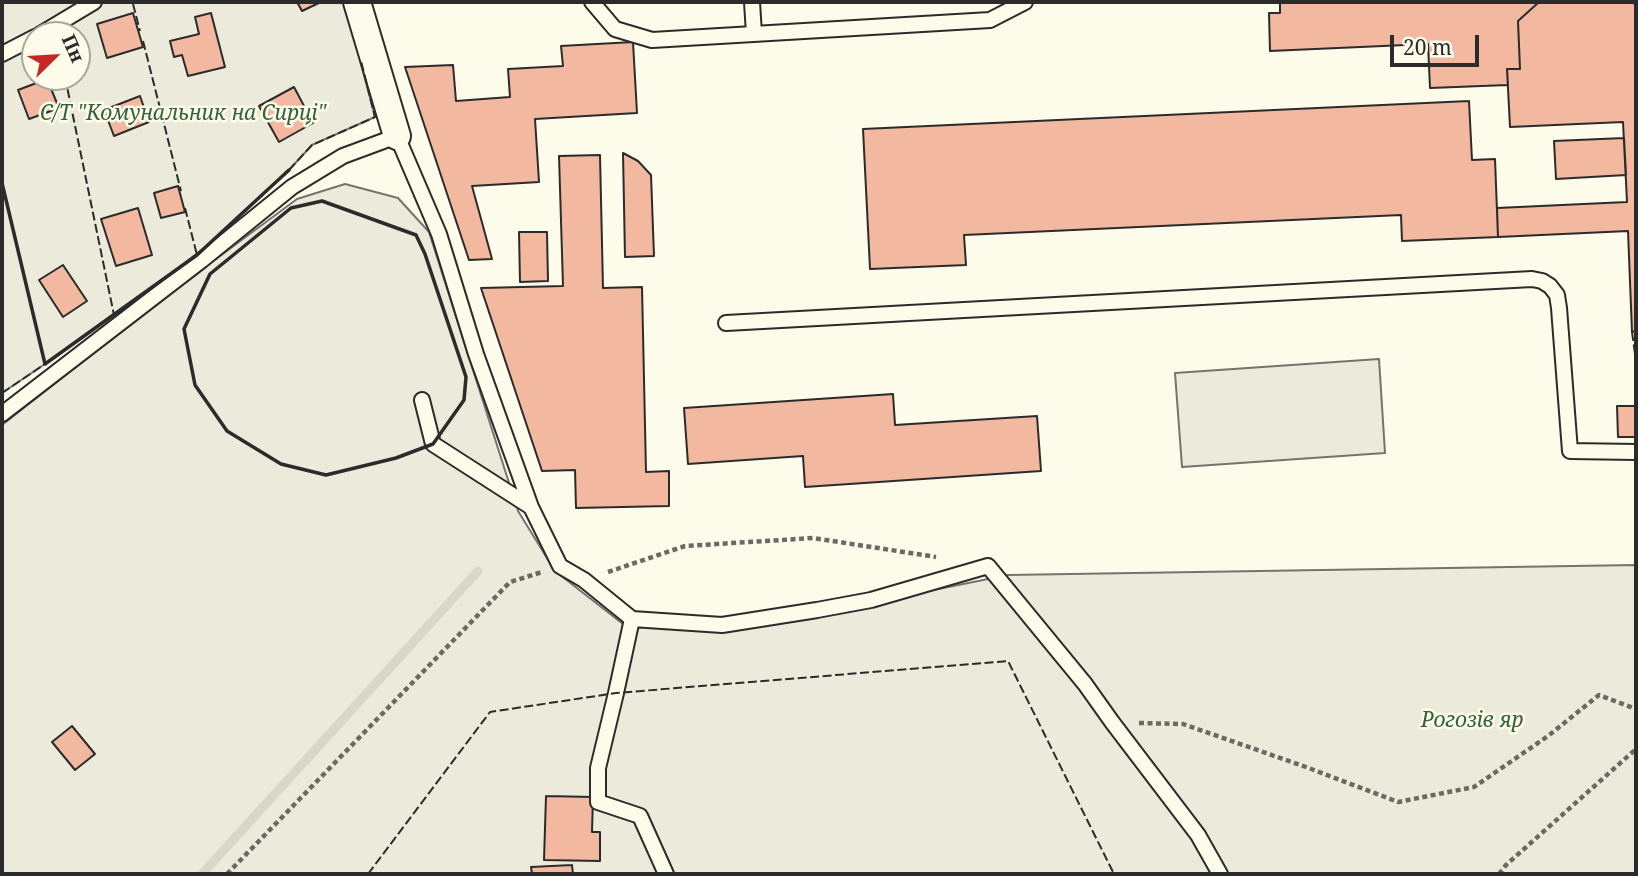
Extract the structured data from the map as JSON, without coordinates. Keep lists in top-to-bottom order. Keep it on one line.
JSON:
{"parks":["С/Т \"Комунальник на Сирці\"","Рогозів яр"],"scale_bar":"20 m","north":"top right"}
